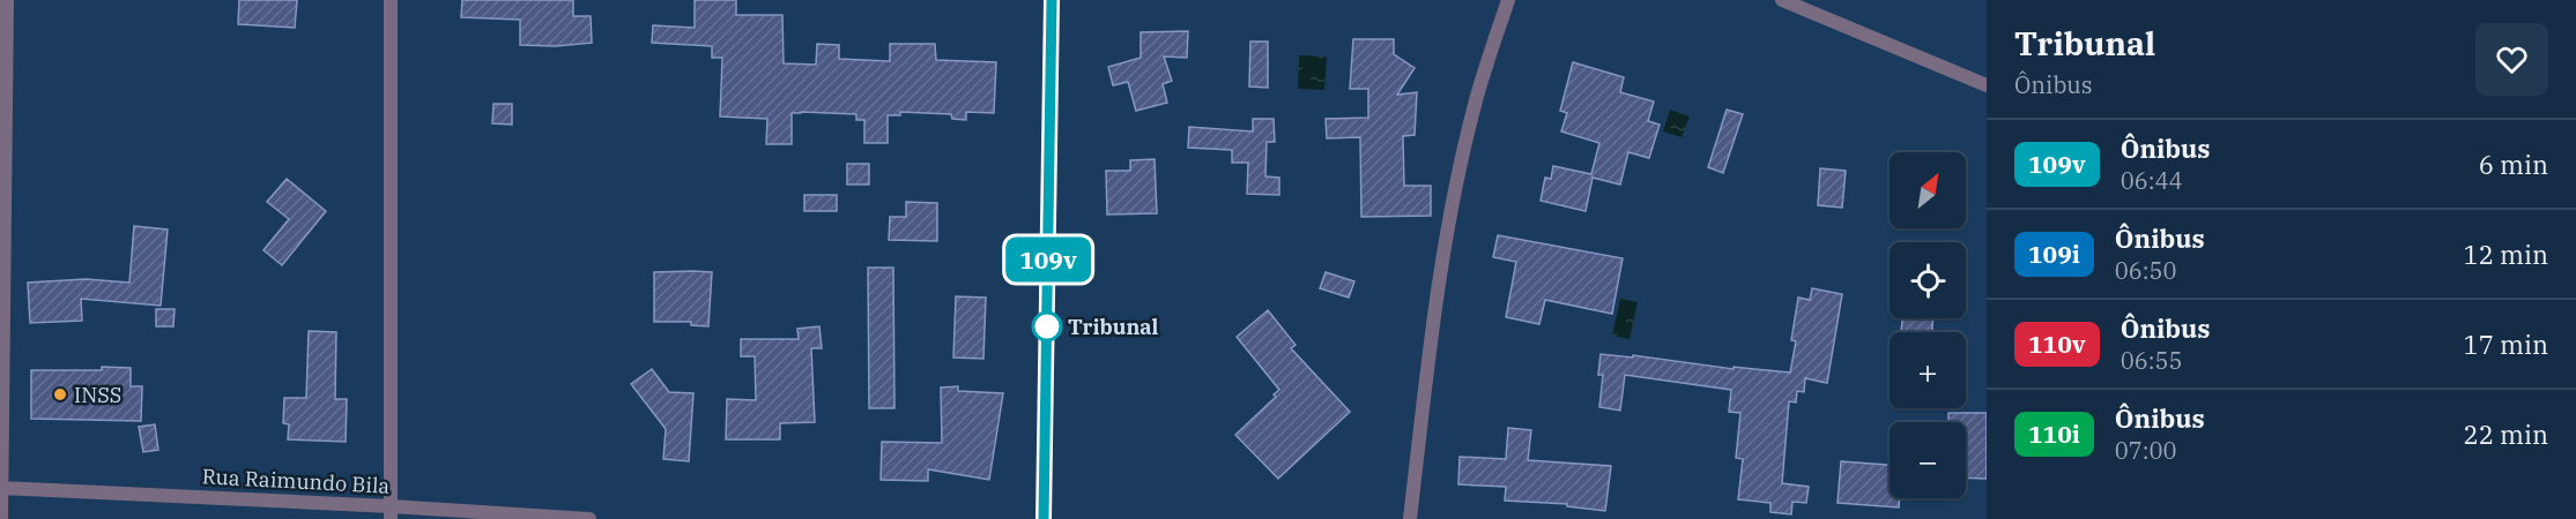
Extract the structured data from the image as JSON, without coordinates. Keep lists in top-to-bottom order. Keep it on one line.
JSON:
{"streets":{"street":["Rua Raimundo Bila"]},"places":["Tribunal","INSS"],"lines":["bus line 109v"],"north":"top right","page":{"on_map":"109v","heading":["Tribunal","Ônibus"],"list":[{"mark":"109v","name":"Ônibus","note":"06:44","value":"6 min"},{"mark":"109i","name":"Ônibus","note":"06:50","value":"12 min"},{"mark":"110v","name":"Ônibus","note":"06:55","value":"17 min"},{"mark":"110i","name":"Ônibus","note":"07:00","value":"22 min"}],"map_buttons":["+","−"]}}
